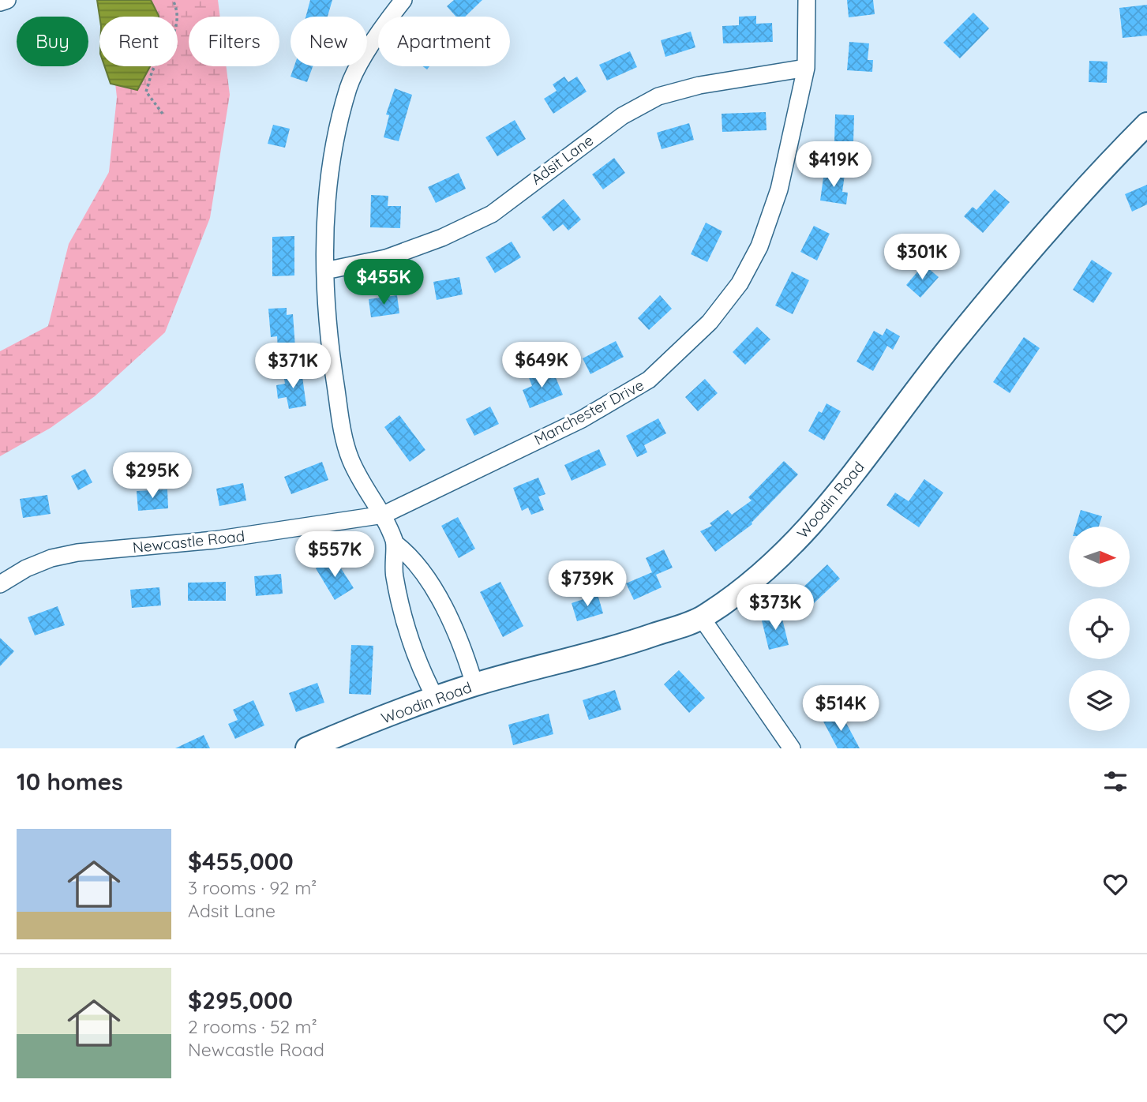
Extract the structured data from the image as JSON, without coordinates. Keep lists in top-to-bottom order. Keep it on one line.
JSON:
{"streets":{"street":["Adsit Lane","Manchester Drive","Woodin Road","Newcastle Road"]},"crossings":[["Adsit Lane","Manchester Drive"],["Manchester Drive","Newcastle Road"]],"north":"right","page":{"chip":["Buy","Rent","Filters","New","Apartment"],"price":["$419K","$301K","$455K","$649K","$371K","$295K","$557K","$739K","$373K","$514K"],"heading":"10 homes","list":[{"name":"$455,000","note":"3 rooms · 92 m² · Adsit Lane"},{"name":"$295,000","note":"2 rooms · 52 m² · Newcastle Road"}]}}
